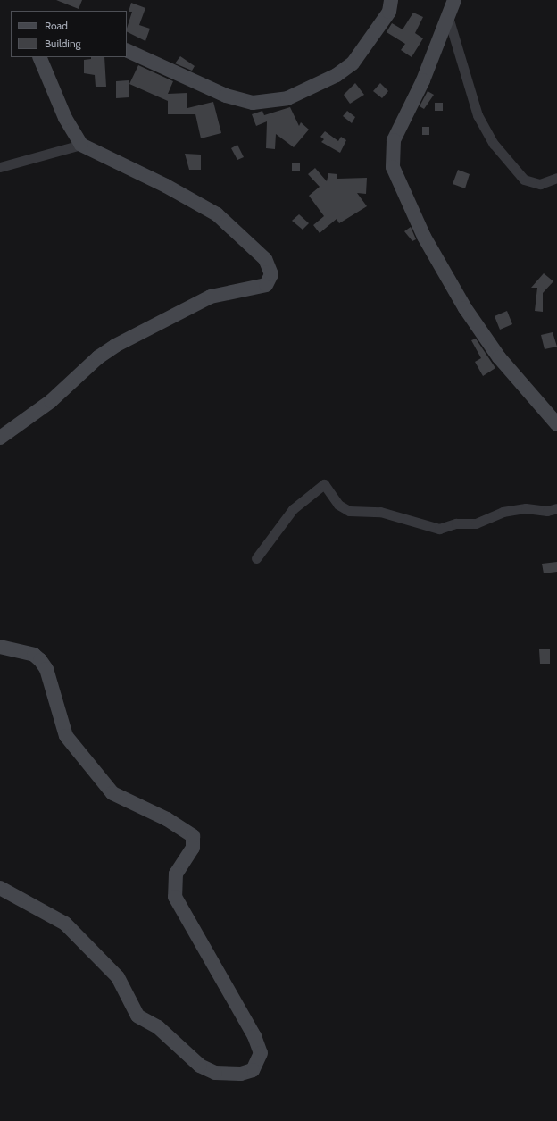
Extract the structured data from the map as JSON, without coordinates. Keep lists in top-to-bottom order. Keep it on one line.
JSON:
{"legend":["Road","Building"]}
